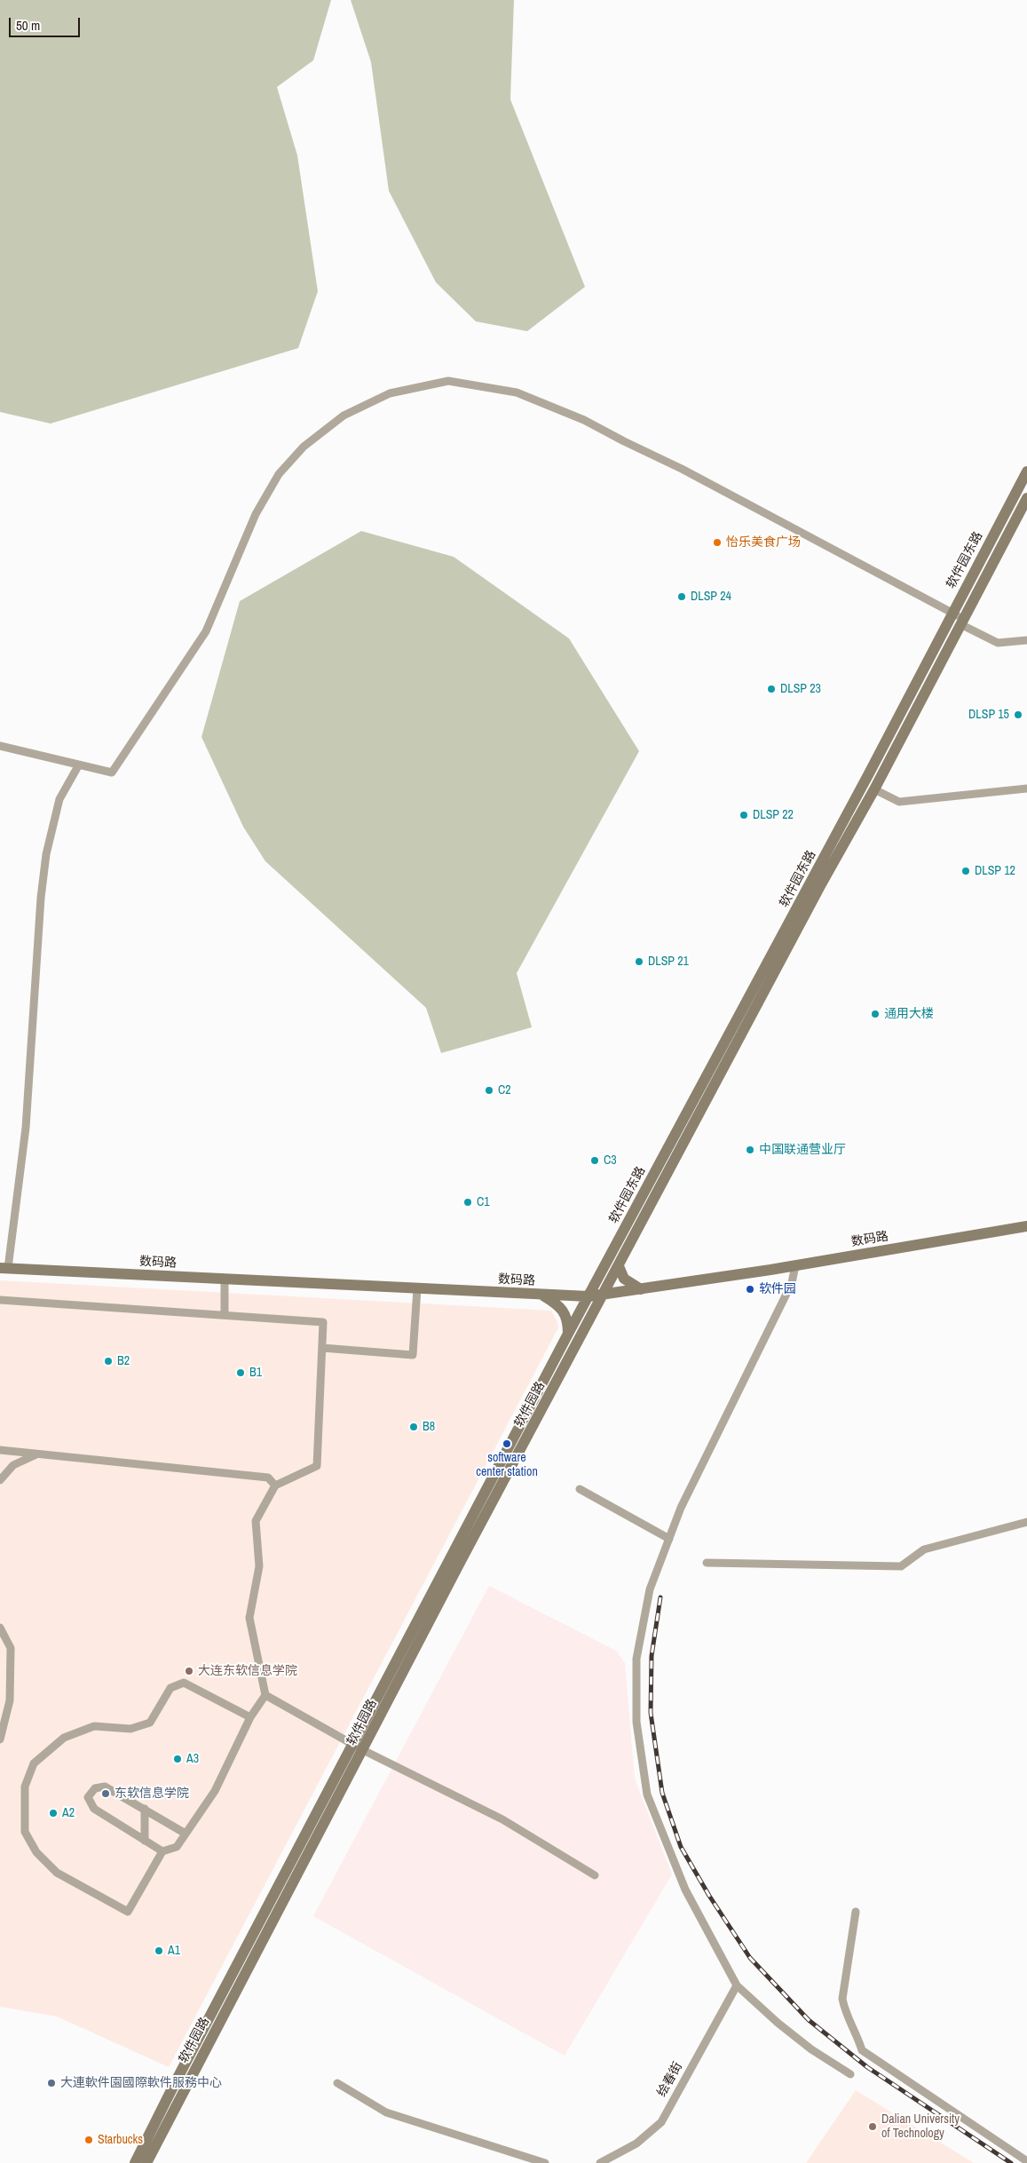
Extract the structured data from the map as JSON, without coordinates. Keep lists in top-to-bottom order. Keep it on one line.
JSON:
{"streets":{"main road":["软件园东路","数码路","软件园路"],"street":["绘春街"]},"crossings":[["软件园东路","数码路"],["软件园东路","软件园路"],["数码路","软件园路"]],"places":["怡乐美食广场","DLSP 24","DLSP 23","DLSP 15","DLSP 22","DLSP 12","DLSP 21","通用大楼","C2","中国联通营业厅","C3","C1","软件园","B2","B1","B8","software center station","大连东软信息学院","A3","东软信息学院","A2","A1","大連軟件園國際軟件服務中心","Dalian University of Technology","Starbucks"],"scale_bar":"50 m"}
